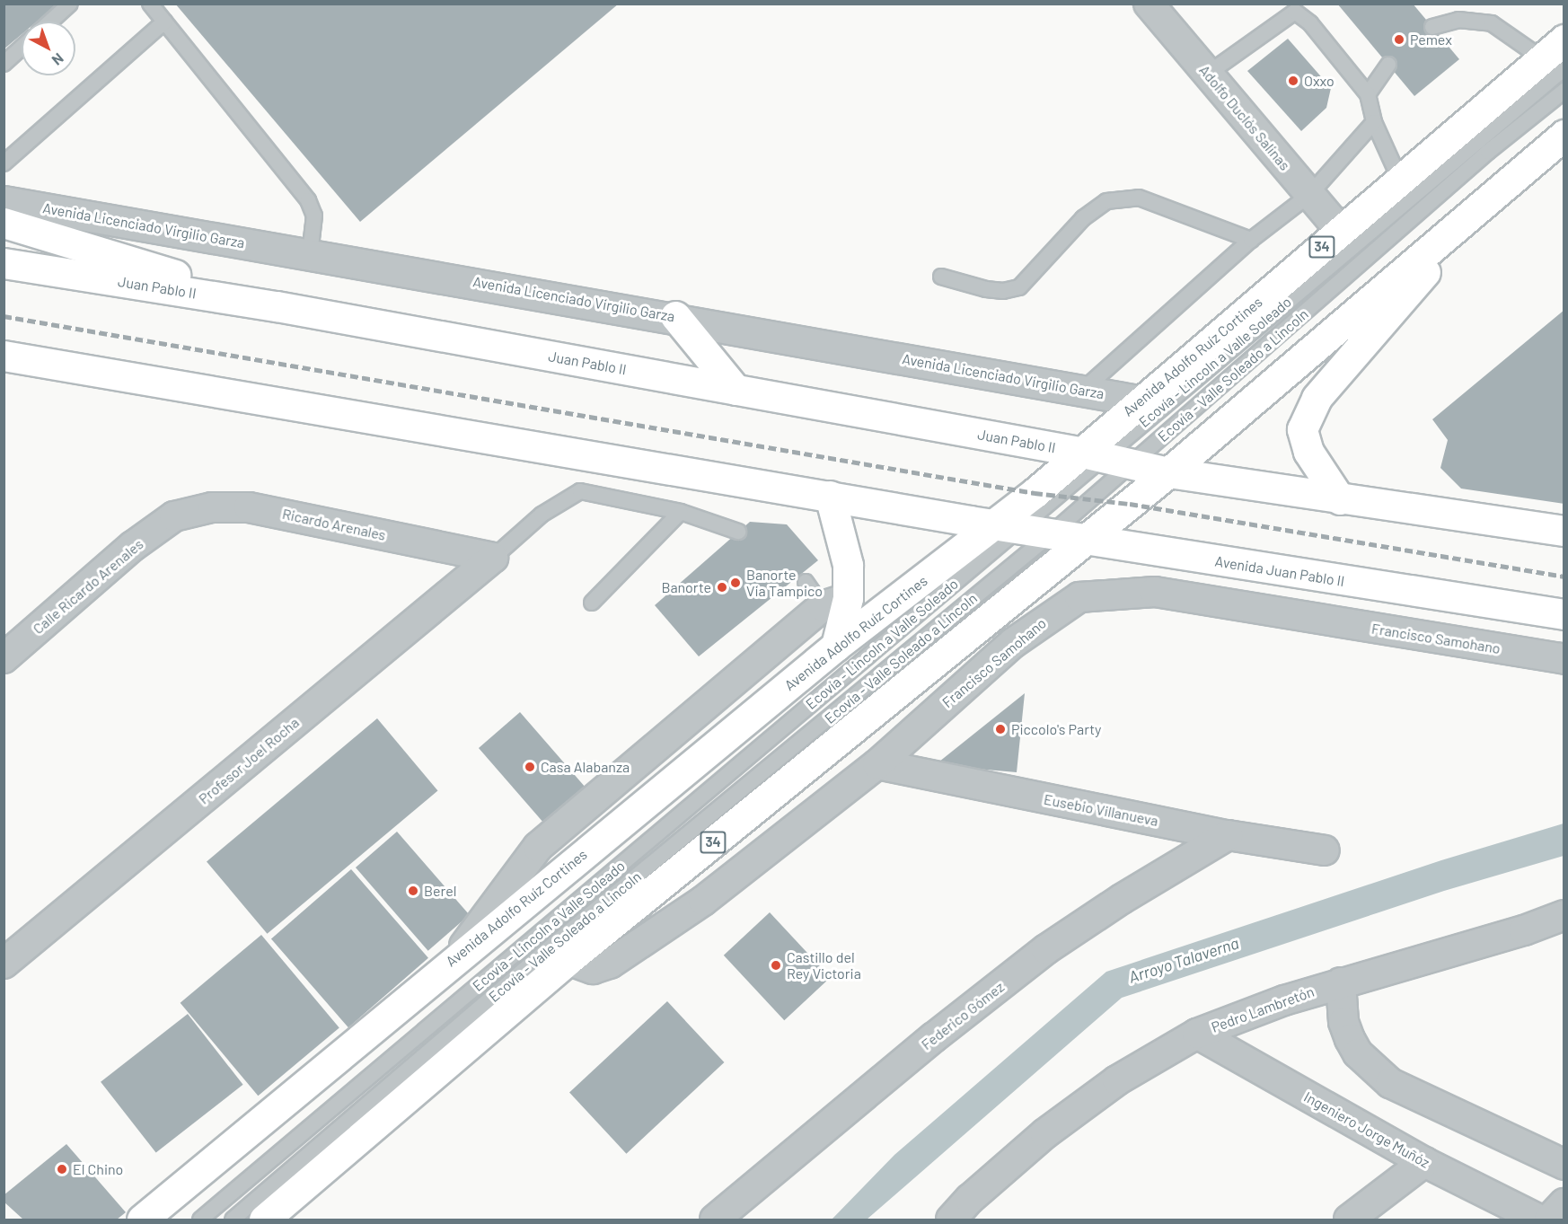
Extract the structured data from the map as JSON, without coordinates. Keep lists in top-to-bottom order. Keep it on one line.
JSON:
{"streets":{"main road":["34","Juan Pablo II","Avenida Adolfo Ruíz Cortines","Avenida Juan Pablo II"],"street":["Adolfo Duclós Salinas","Avenida Licenciado Virgilio Garza","Ricardo Arenales","Calle Ricardo Arenales","Francisco Samohano","Profesor Joel Rocha","Eusebio Villanueva","Pedro Lambretón","Federico Gómez","Ingeniero Jorge Muñóz"],"lane":["Ecovía - Lincoln a Valle Soleado","Ecovía - Valle Soleado a Lincoln"]},"crossings":[["Adolfo Duclós Salinas","Avenida Adolfo Ruíz Cortines"],["Avenida Licenciado Virgilio Garza","Avenida Adolfo Ruíz Cortines"],["34","Juan Pablo II"],["34","Avenida Juan Pablo II"],["34","Francisco Samohano"],["Juan Pablo II","Avenida Adolfo Ruíz Cortines"],["Juan Pablo II","Ecovía - Lincoln a Valle Soleado"],["Juan Pablo II","Ecovía - Valle Soleado a Lincoln"],["Avenida Adolfo Ruíz Cortines","Ecovía - Lincoln a Valle Soleado"],["Avenida Adolfo Ruíz Cortines","Avenida Juan Pablo II"],["Ecovía - Lincoln a Valle Soleado","Avenida Juan Pablo II"],["Ecovía - Valle Soleado a Lincoln","Avenida Juan Pablo II"],["Ricardo Arenales","Calle Ricardo Arenales"],["Ricardo Arenales","Profesor Joel Rocha"],["Francisco Samohano","Eusebio Villanueva"],["Eusebio Villanueva","Federico Gómez"],["Pedro Lambretón","Ingeniero Jorge Muñóz"]],"water":["Arroyo Talaverna"],"places":["Pemex","Oxxo","Banorte Via Tampico","Banorte","Piccolo's Party","Casa Alabanza","Berel","Castillo del Rey Victoria","El Chino"],"north":"bottom right"}
